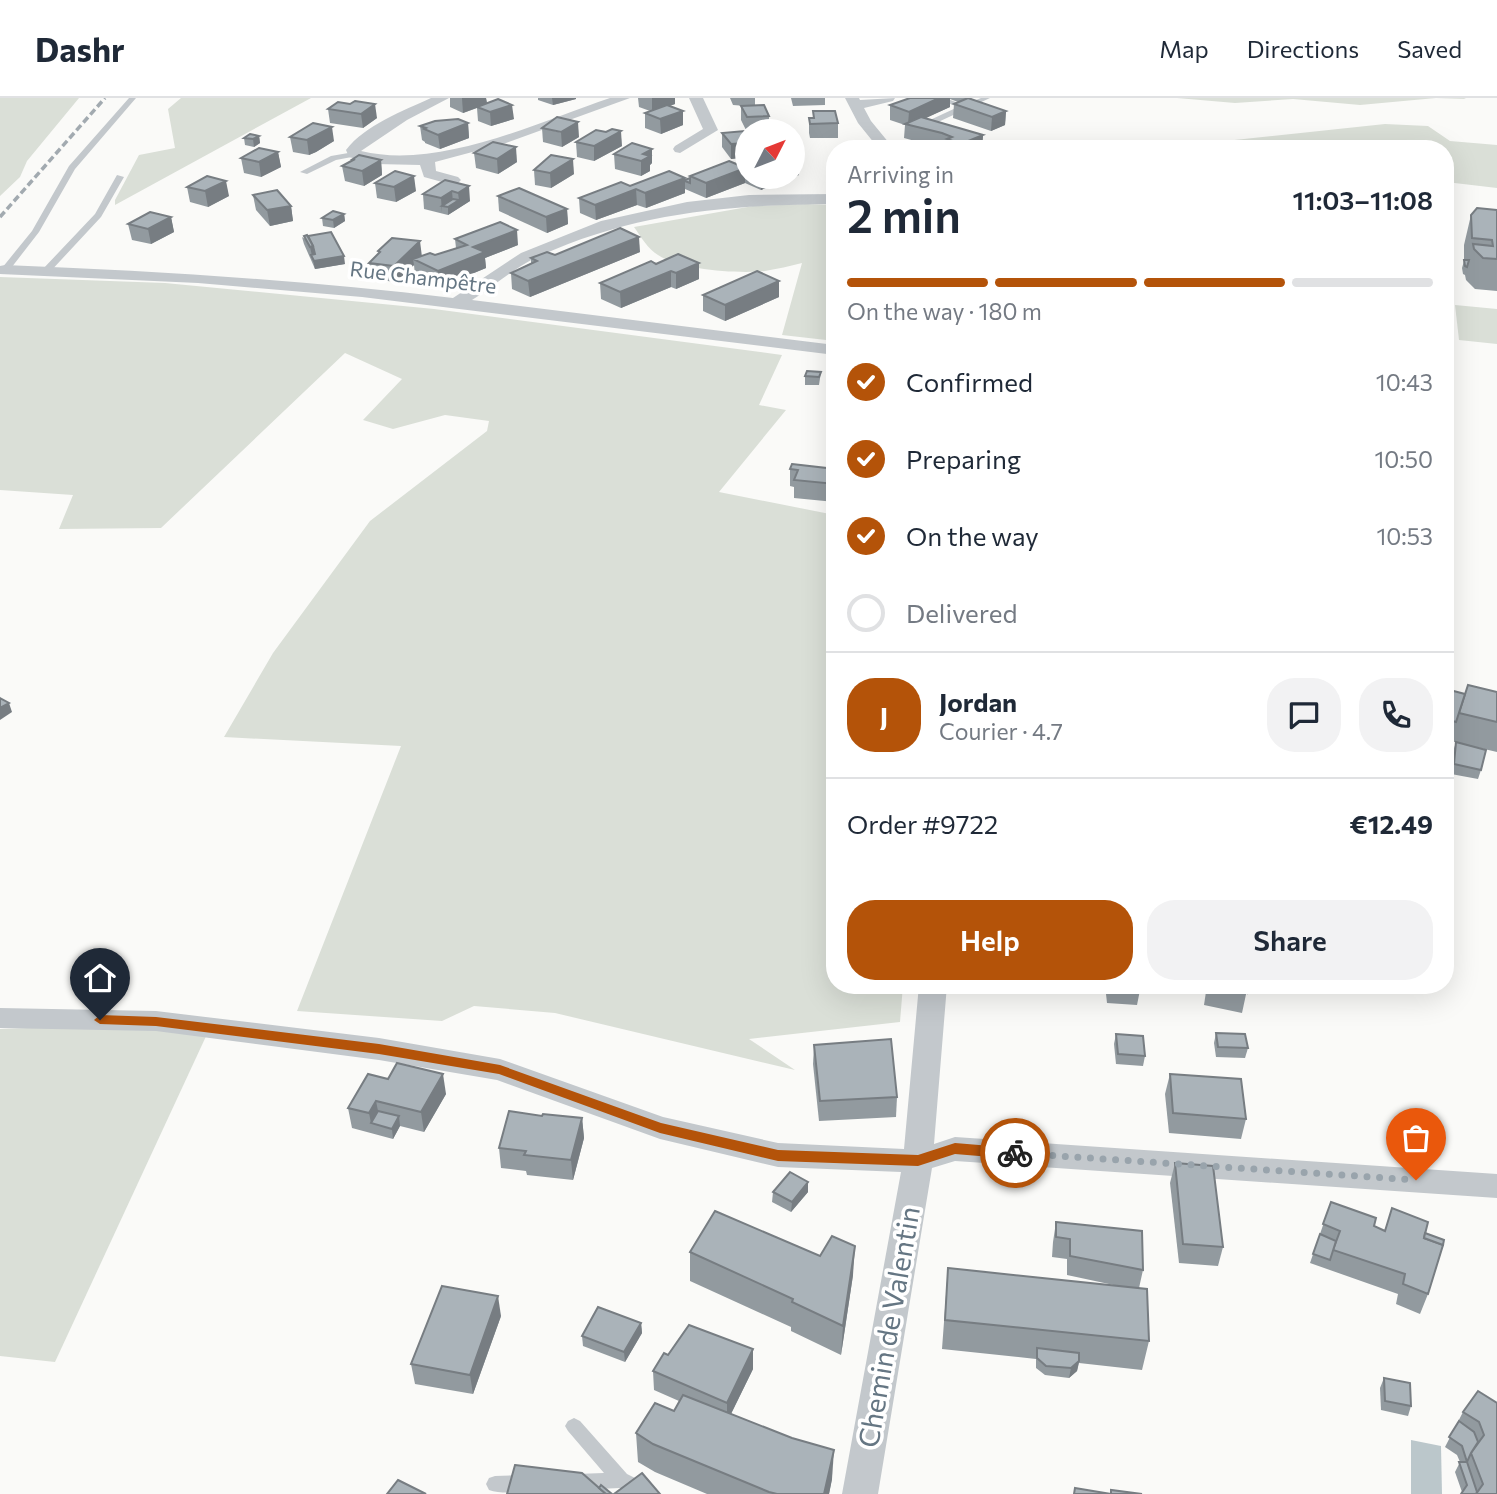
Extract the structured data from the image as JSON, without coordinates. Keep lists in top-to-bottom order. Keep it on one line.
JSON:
{"streets":{"street":["Rue Champêtre","Chemin de Valentin"]},"north":"top right","page":{"header":"Dashr","nav":["Map","Directions","Saved"],"heading":["2 min","Arriving in","11:03–11:08"],"panel":["Jordan","Courier · 4.7","Order #9722","€12.49"],"bar":"On the way · 180 m","list":[["Confirmed","10:43"],["Preparing","10:50"],["On the way","10:53"],"Delivered"],"round":"J","buttons":["Help","Share"]}}
